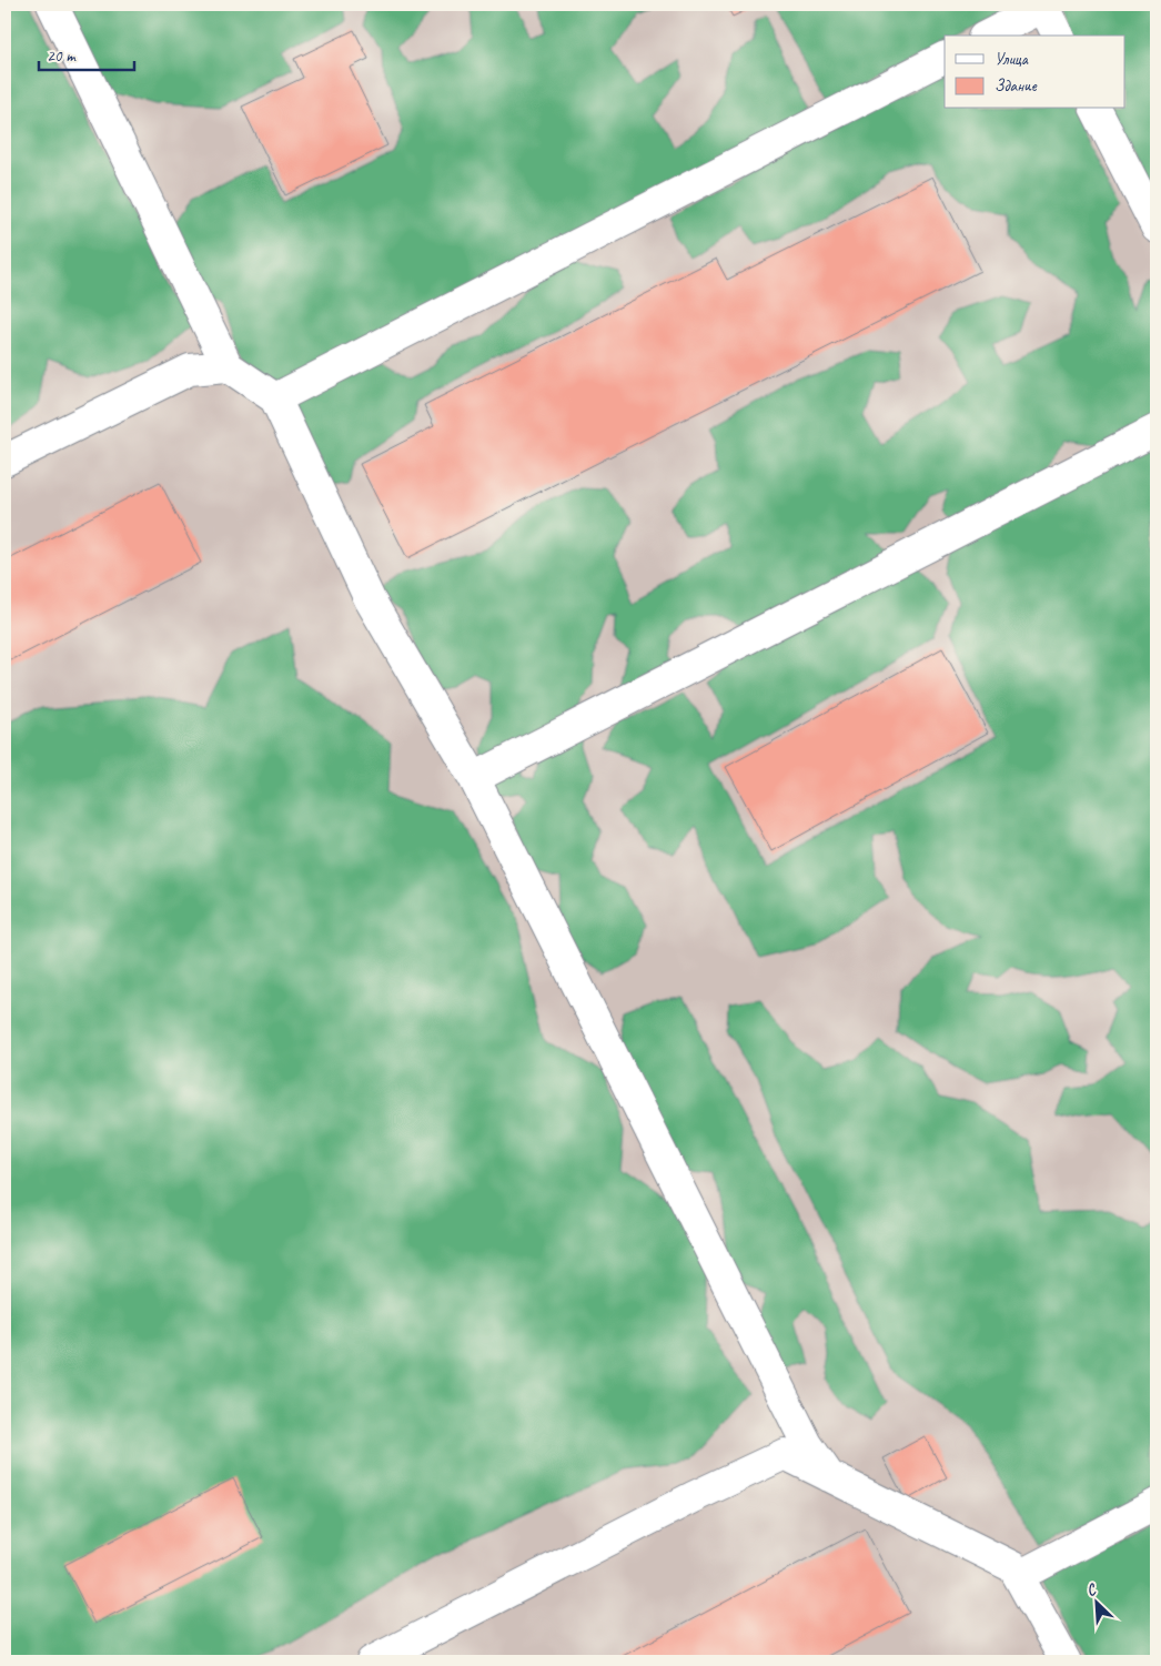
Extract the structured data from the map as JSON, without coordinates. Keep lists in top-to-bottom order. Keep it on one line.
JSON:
{"legend":["Улица","Здание"],"scale_bar":"20 m","north":"top left"}
